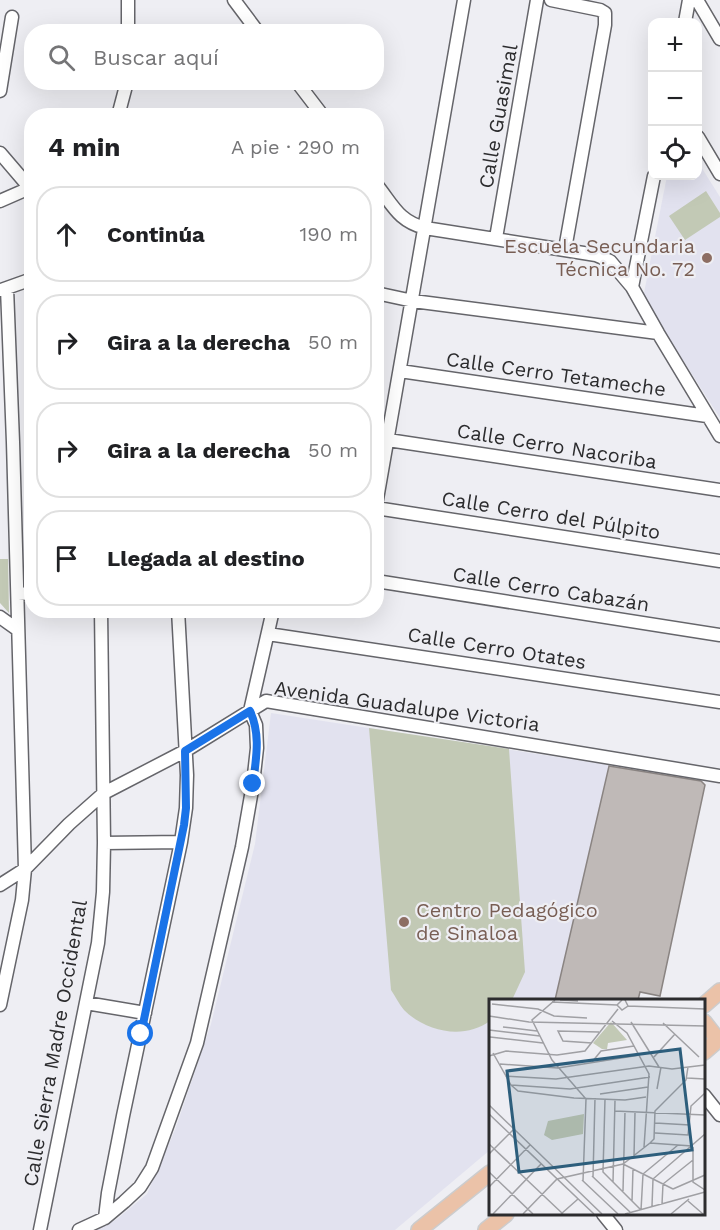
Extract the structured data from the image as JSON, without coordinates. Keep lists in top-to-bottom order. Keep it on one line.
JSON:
{"streets":{"street":["Calle Guasimal","Calle Cerro Tetameche","Calle Cerro Nacoriba","Calle Cerro del Púlpito","Calle Cerro Cabazán","Calle Cerro Otates","Avenida Guadalupe Victoria","Calle Sierra Madre Occidental"]},"crossings":[["Avenida Guadalupe Victoria","Calle Sierra Madre Occidental"]],"places":["Escuela Secundaria Técnica No. 72","Centro Pedagógico de Sinaloa"],"page":{"map_buttons":["+","−"],"search":"Buscar aquí","heading":["4 min","A pie · 290 m"],"list":[["Continúa","190 m"],["Gira a la derecha","50 m"],["Gira a la derecha","50 m"],"Llegada al destino"]}}
